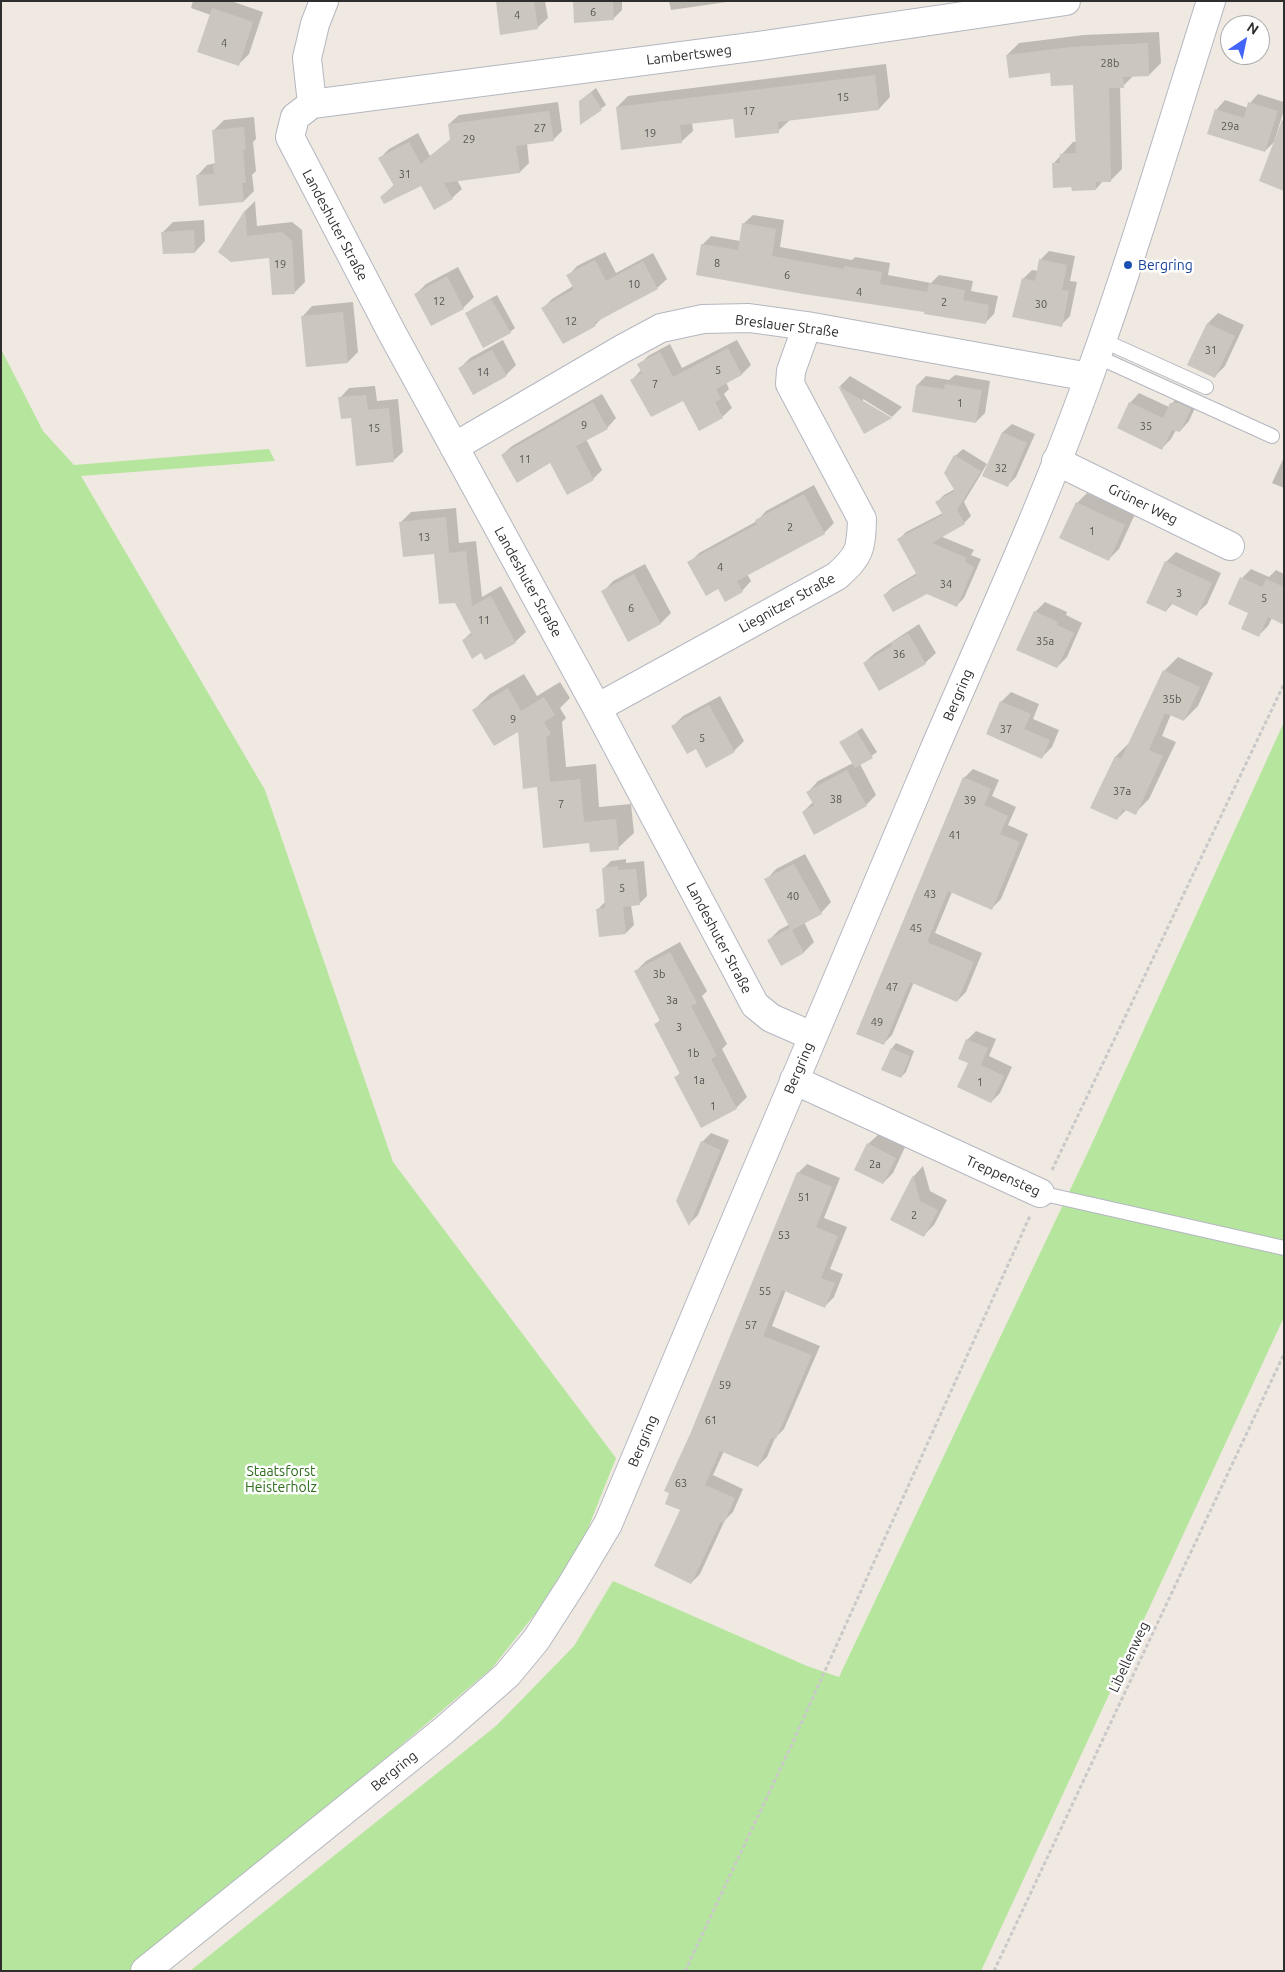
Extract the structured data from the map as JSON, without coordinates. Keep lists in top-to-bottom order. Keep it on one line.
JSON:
{"streets":{"street":["Lambertsweg","Landeshuter Straße","Breslauer Straße","Grüner Weg","Liegnitzer Straße","Bergring","Treppensteg"],"path":["Libellenweg"]},"crossings":[["Lambertsweg","Landeshuter Straße"],["Landeshuter Straße","Breslauer Straße"],["Landeshuter Straße","Liegnitzer Straße"],["Landeshuter Straße","Bergring"],["Breslauer Straße","Liegnitzer Straße"],["Breslauer Straße","Bergring"],["Grüner Weg","Bergring"],["Bergring","Treppensteg"]],"parks":["Staatsforst Heisterholz"],"places":["Bergring"],"house_numbers":["6","4","4","28b","15","17","29a","27","19","29","31","8","19","6","10","4","12","2","30","12","31","5","14","7","1","9","35","15","11","32","2","1","13","4","34","3","5","6","11","35a","36","35b","9","37","5","37a","38","39","7","41","5","43","40","45","3b","47","3a","49","3","1b","1a","1","1","2a","51","2","53","55","57","59","61","63"],"north":"top right"}
